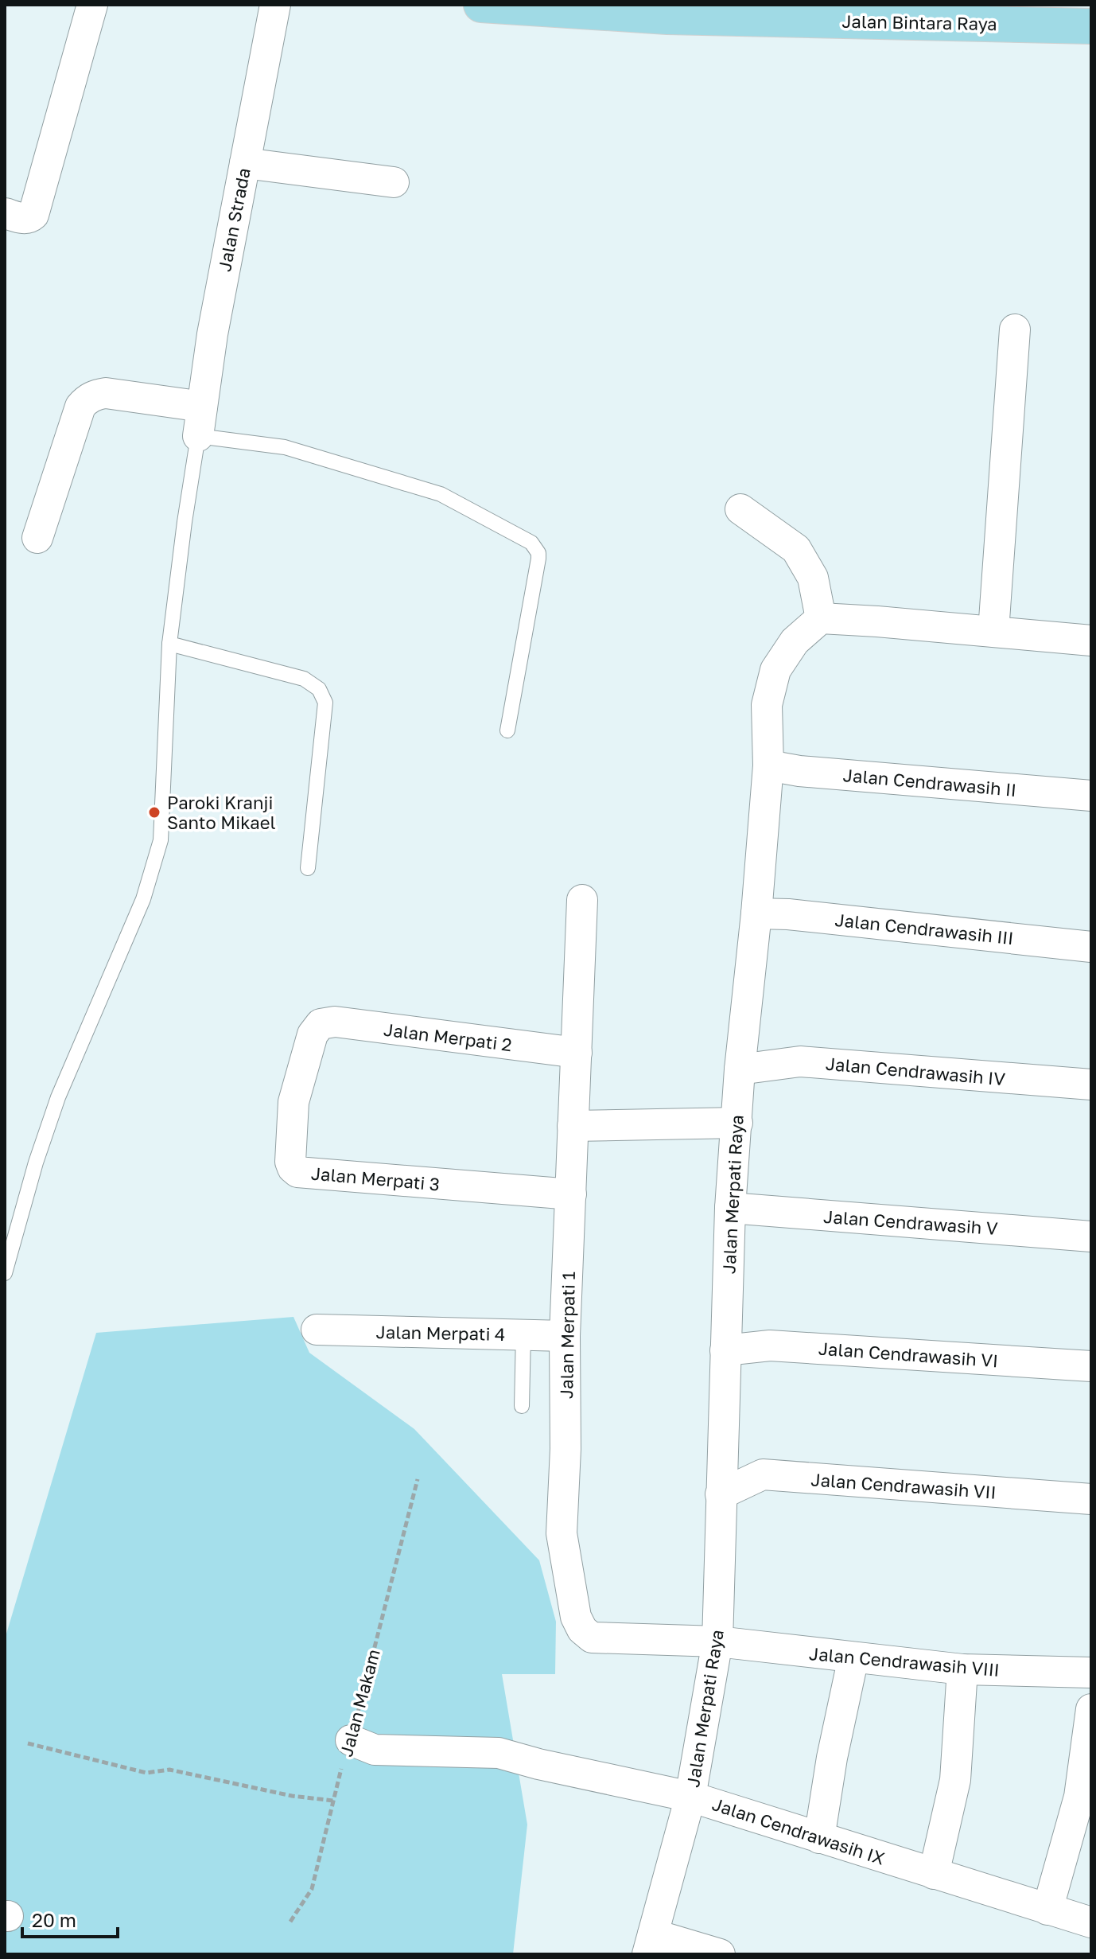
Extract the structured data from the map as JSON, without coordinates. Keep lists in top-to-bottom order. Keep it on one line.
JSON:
{"streets":{"main road":["Jalan Bintara Raya"],"street":["Jalan Strada","Jalan Cendrawasih II","Jalan Cendrawasih III","Jalan Merpati 2","Jalan Cendrawasih IV","Jalan Merpati 3","Jalan Merpati Raya","Jalan Cendrawasih V","Jalan Merpati 4","Jalan Merpati 1","Jalan Cendrawasih VI","Jalan Cendrawasih VII","Jalan Cendrawasih VIII","Jalan Cendrawasih IX"],"path":["Jalan Makam"]},"crossings":[["Jalan Cendrawasih II","Jalan Merpati Raya"],["Jalan Cendrawasih III","Jalan Merpati Raya"],["Jalan Merpati 2","Jalan Merpati 3"],["Jalan Merpati 2","Jalan Merpati 1"],["Jalan Cendrawasih IV","Jalan Merpati Raya"],["Jalan Merpati 3","Jalan Merpati 1"],["Jalan Merpati Raya","Jalan Cendrawasih V"],["Jalan Merpati Raya","Jalan Merpati 1"],["Jalan Merpati Raya","Jalan Cendrawasih VI"],["Jalan Merpati Raya","Jalan Cendrawasih VII"],["Jalan Merpati Raya","Jalan Cendrawasih VIII"],["Jalan Merpati Raya","Jalan Cendrawasih IX"],["Jalan Merpati 4","Jalan Merpati 1"],["Jalan Merpati 1","Jalan Cendrawasih VIII"],["Jalan Makam","Jalan Cendrawasih IX"]],"places":["Paroki Kranji Santo Mikael"],"scale_bar":"20 m"}
